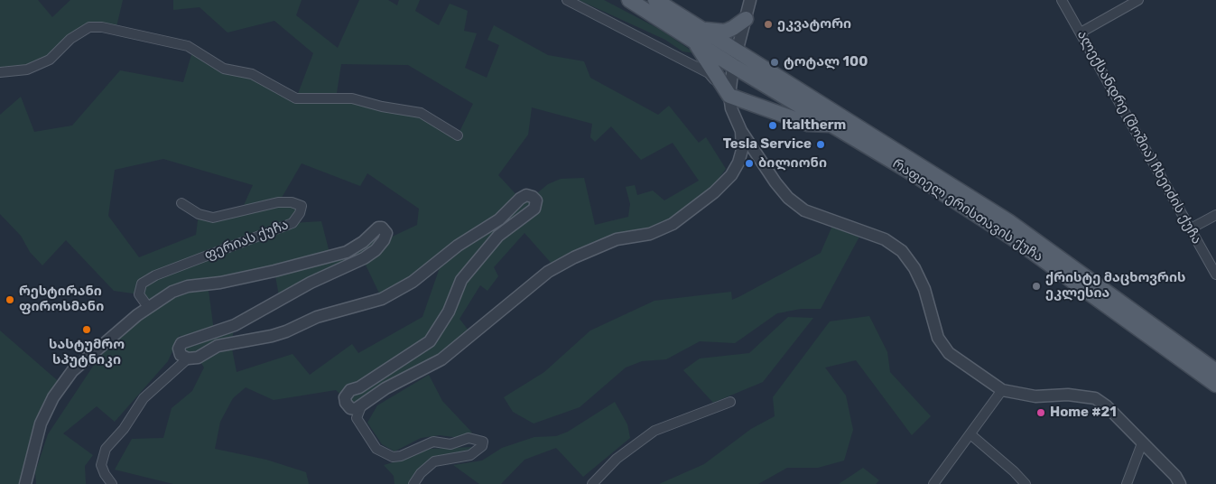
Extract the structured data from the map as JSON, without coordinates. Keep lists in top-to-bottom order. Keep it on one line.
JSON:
{"streets":{"main road":["რაფიელ ერისთავის ქუჩა"],"street":["ალექსანდრე (შოშია) ჩხეიძის ქუჩა","ფერიას ქუჩა"]},"places":["ეკვატორი","ტოტალ 100","Italtherm","Tesla Service","ბილიონი","ქრისტე მაცხოვრის ეკლესია","რესტირანი ფიროსმანი","სასტუმრო სპუტნიკი","Home #21"]}
